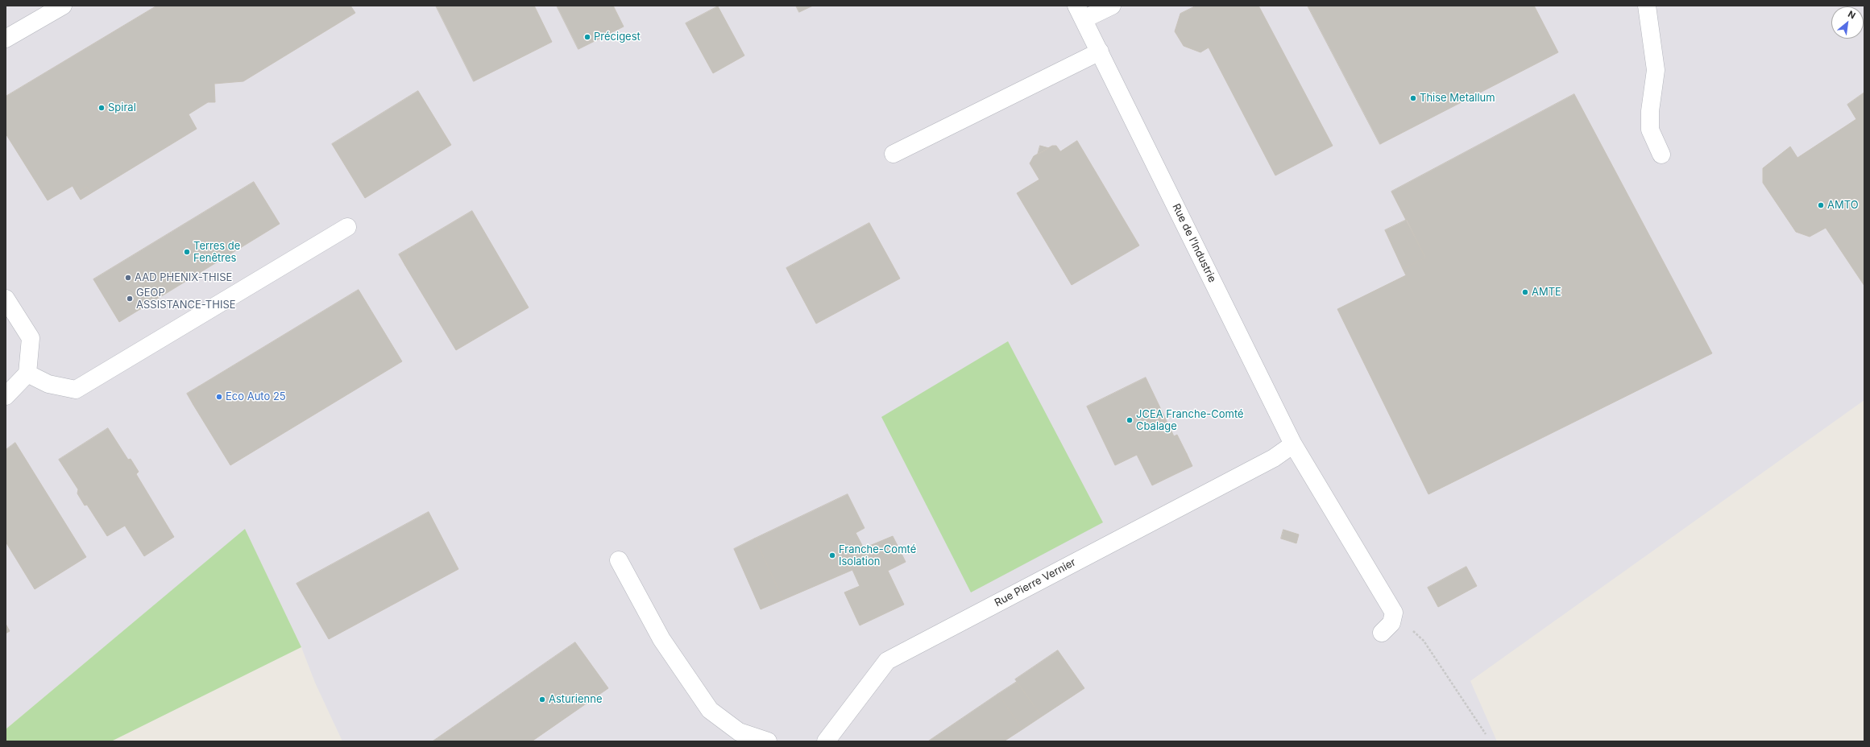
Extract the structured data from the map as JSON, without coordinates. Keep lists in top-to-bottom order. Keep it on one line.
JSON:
{"streets":{"street":["Rue de l’Industrie","Rue Pierre Vernier"]},"crossings":[["Rue de l’Industrie","Rue Pierre Vernier"]],"places":["Précigest","Thise Metallum","Spiral","AMTO","Terres de Fenêtres","AAD PHENIX-THISE","AMTE","GEOP ASSISTANCE-THISE","Eco Auto 25","JCEA Franche-Comté Cbalage","Franche-Comté Isolation","Asturienne"],"north":"top right"}
